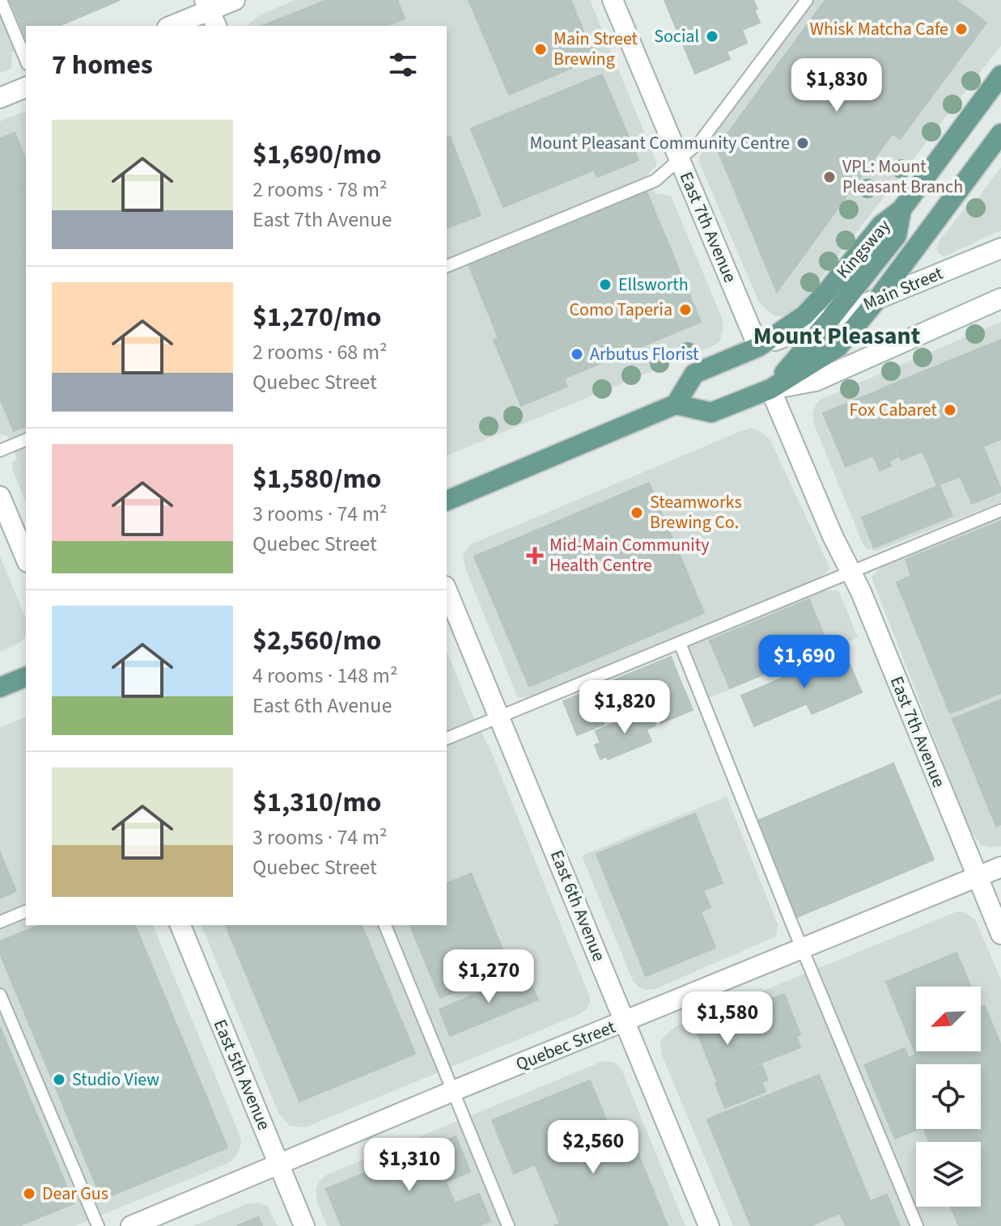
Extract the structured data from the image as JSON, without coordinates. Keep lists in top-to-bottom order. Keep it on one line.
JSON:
{"streets":{"main road":["Kingsway","Main Street"],"street":["East 7th Avenue","East 6th Avenue","Quebec Street","East 5th Avenue"]},"crossings":[["East 7th Avenue","Kingsway"],["East 7th Avenue","Main Street"],["East 7th Avenue","Quebec Street"],["Kingsway","Main Street"],["East 6th Avenue","Quebec Street"],["Quebec Street","East 5th Avenue"]],"districts":["Mount Pleasant"],"places":{"other":["Whisk Matcha Cafe","Social","Main Street Brewing","Mount Pleasant Community Centre","VPL: Mount Pleasant Branch","Ellsworth","Como Taperia","Arbutus Florist","Fox Cabaret","Steamworks Brewing Co.","Studio View","Dear Gus"],"health":["Mid-Main Community Health Centre"]},"north":"bottom left","page":{"heading":"7 homes","price":["$1,830","$1,690","$1,820","$1,270","$1,580","$2,560","$1,310"],"list":[{"name":"$1,690/mo","note":"2 rooms · 78 m² · East 7th Avenue"},{"name":"$1,270/mo","note":"2 rooms · 68 m² · Quebec Street"},{"name":"$1,580/mo","note":"3 rooms · 74 m² · Quebec Street"},{"name":"$2,560/mo","note":"4 rooms · 148 m² · East 6th Avenue"},{"name":"$1,310/mo","note":"3 rooms · 74 m² · Quebec Street"}]}}
